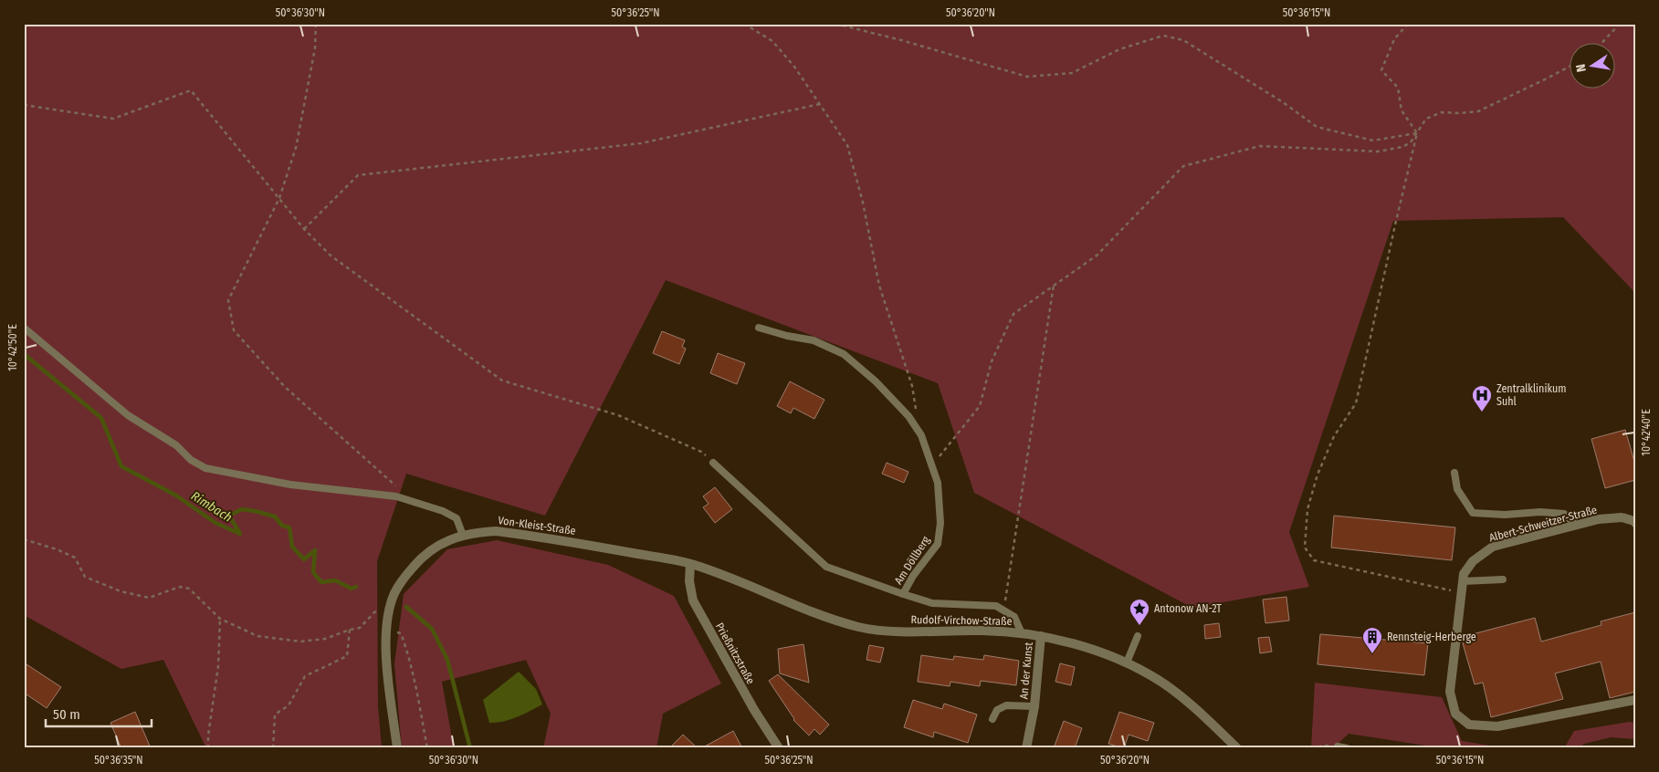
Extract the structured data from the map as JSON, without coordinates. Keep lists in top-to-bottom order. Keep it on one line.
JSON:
{"streets":{"street":["Albert-Schweitzer-Straße","Von-Kleist-Straße","Rudolf-Virchow-Straße","Prießnitzstraße","An der Kunst"],"lane":["Am Döllberg"]},"crossings":[["Von-Kleist-Straße","Rudolf-Virchow-Straße"],["Von-Kleist-Straße","Prießnitzstraße"],["Rudolf-Virchow-Straße","Prießnitzstraße"],["Rudolf-Virchow-Straße","An der Kunst"]],"water":["Rimbach"],"places":{"hospital":["Zentralklinikum Suhl"],"place":["Antonow AN-2T"],"building":["Rennsteig-Herberge"]},"scale_bar":"50 m","north":"left","coordinates":["50°36'30\"N","50°36'25\"N","50°36'20\"N","50°36'15\"N","10°42'50\"E","10°42'40\"E","50°36'35\"N"]}
